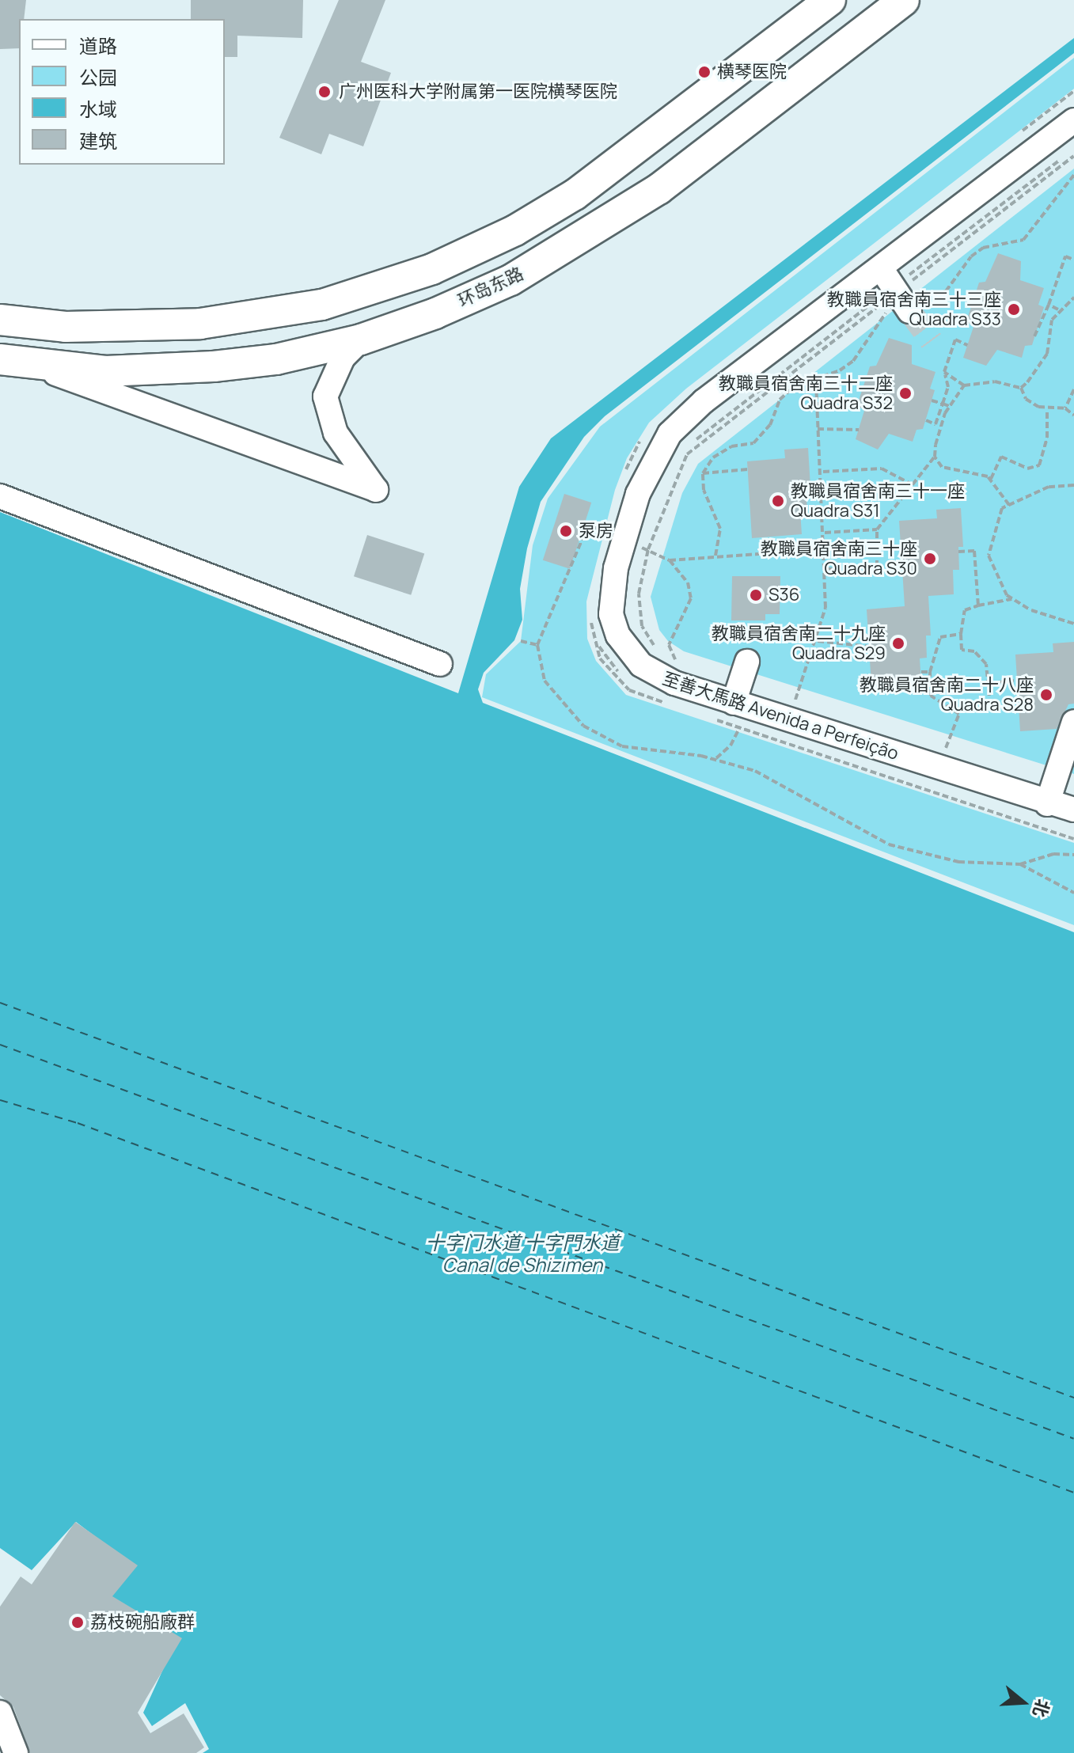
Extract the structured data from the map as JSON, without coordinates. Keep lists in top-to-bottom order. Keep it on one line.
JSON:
{"streets":{"main road":["环岛东路"],"street":["至善大馬路 Avenida a Perfeição"]},"water":["十字门水道 十字門水道 Canal de Shizimen"],"places":["横琴医院","广州医科大学附属第一医院横琴医院","教職員宿舍南三十三座 Quadra S33","教職員宿舍南三十二座 Quadra S32","教職員宿舍南三十一座 Quadra S31","泵房","教職員宿舍南三十座 Quadra S30","S36","教職員宿舍南二十九座 Quadra S29","教職員宿舍南二十八座 Quadra S28","荔枝碗船廠群"],"legend":["道路","公园","水域","建筑"],"north":"right"}
